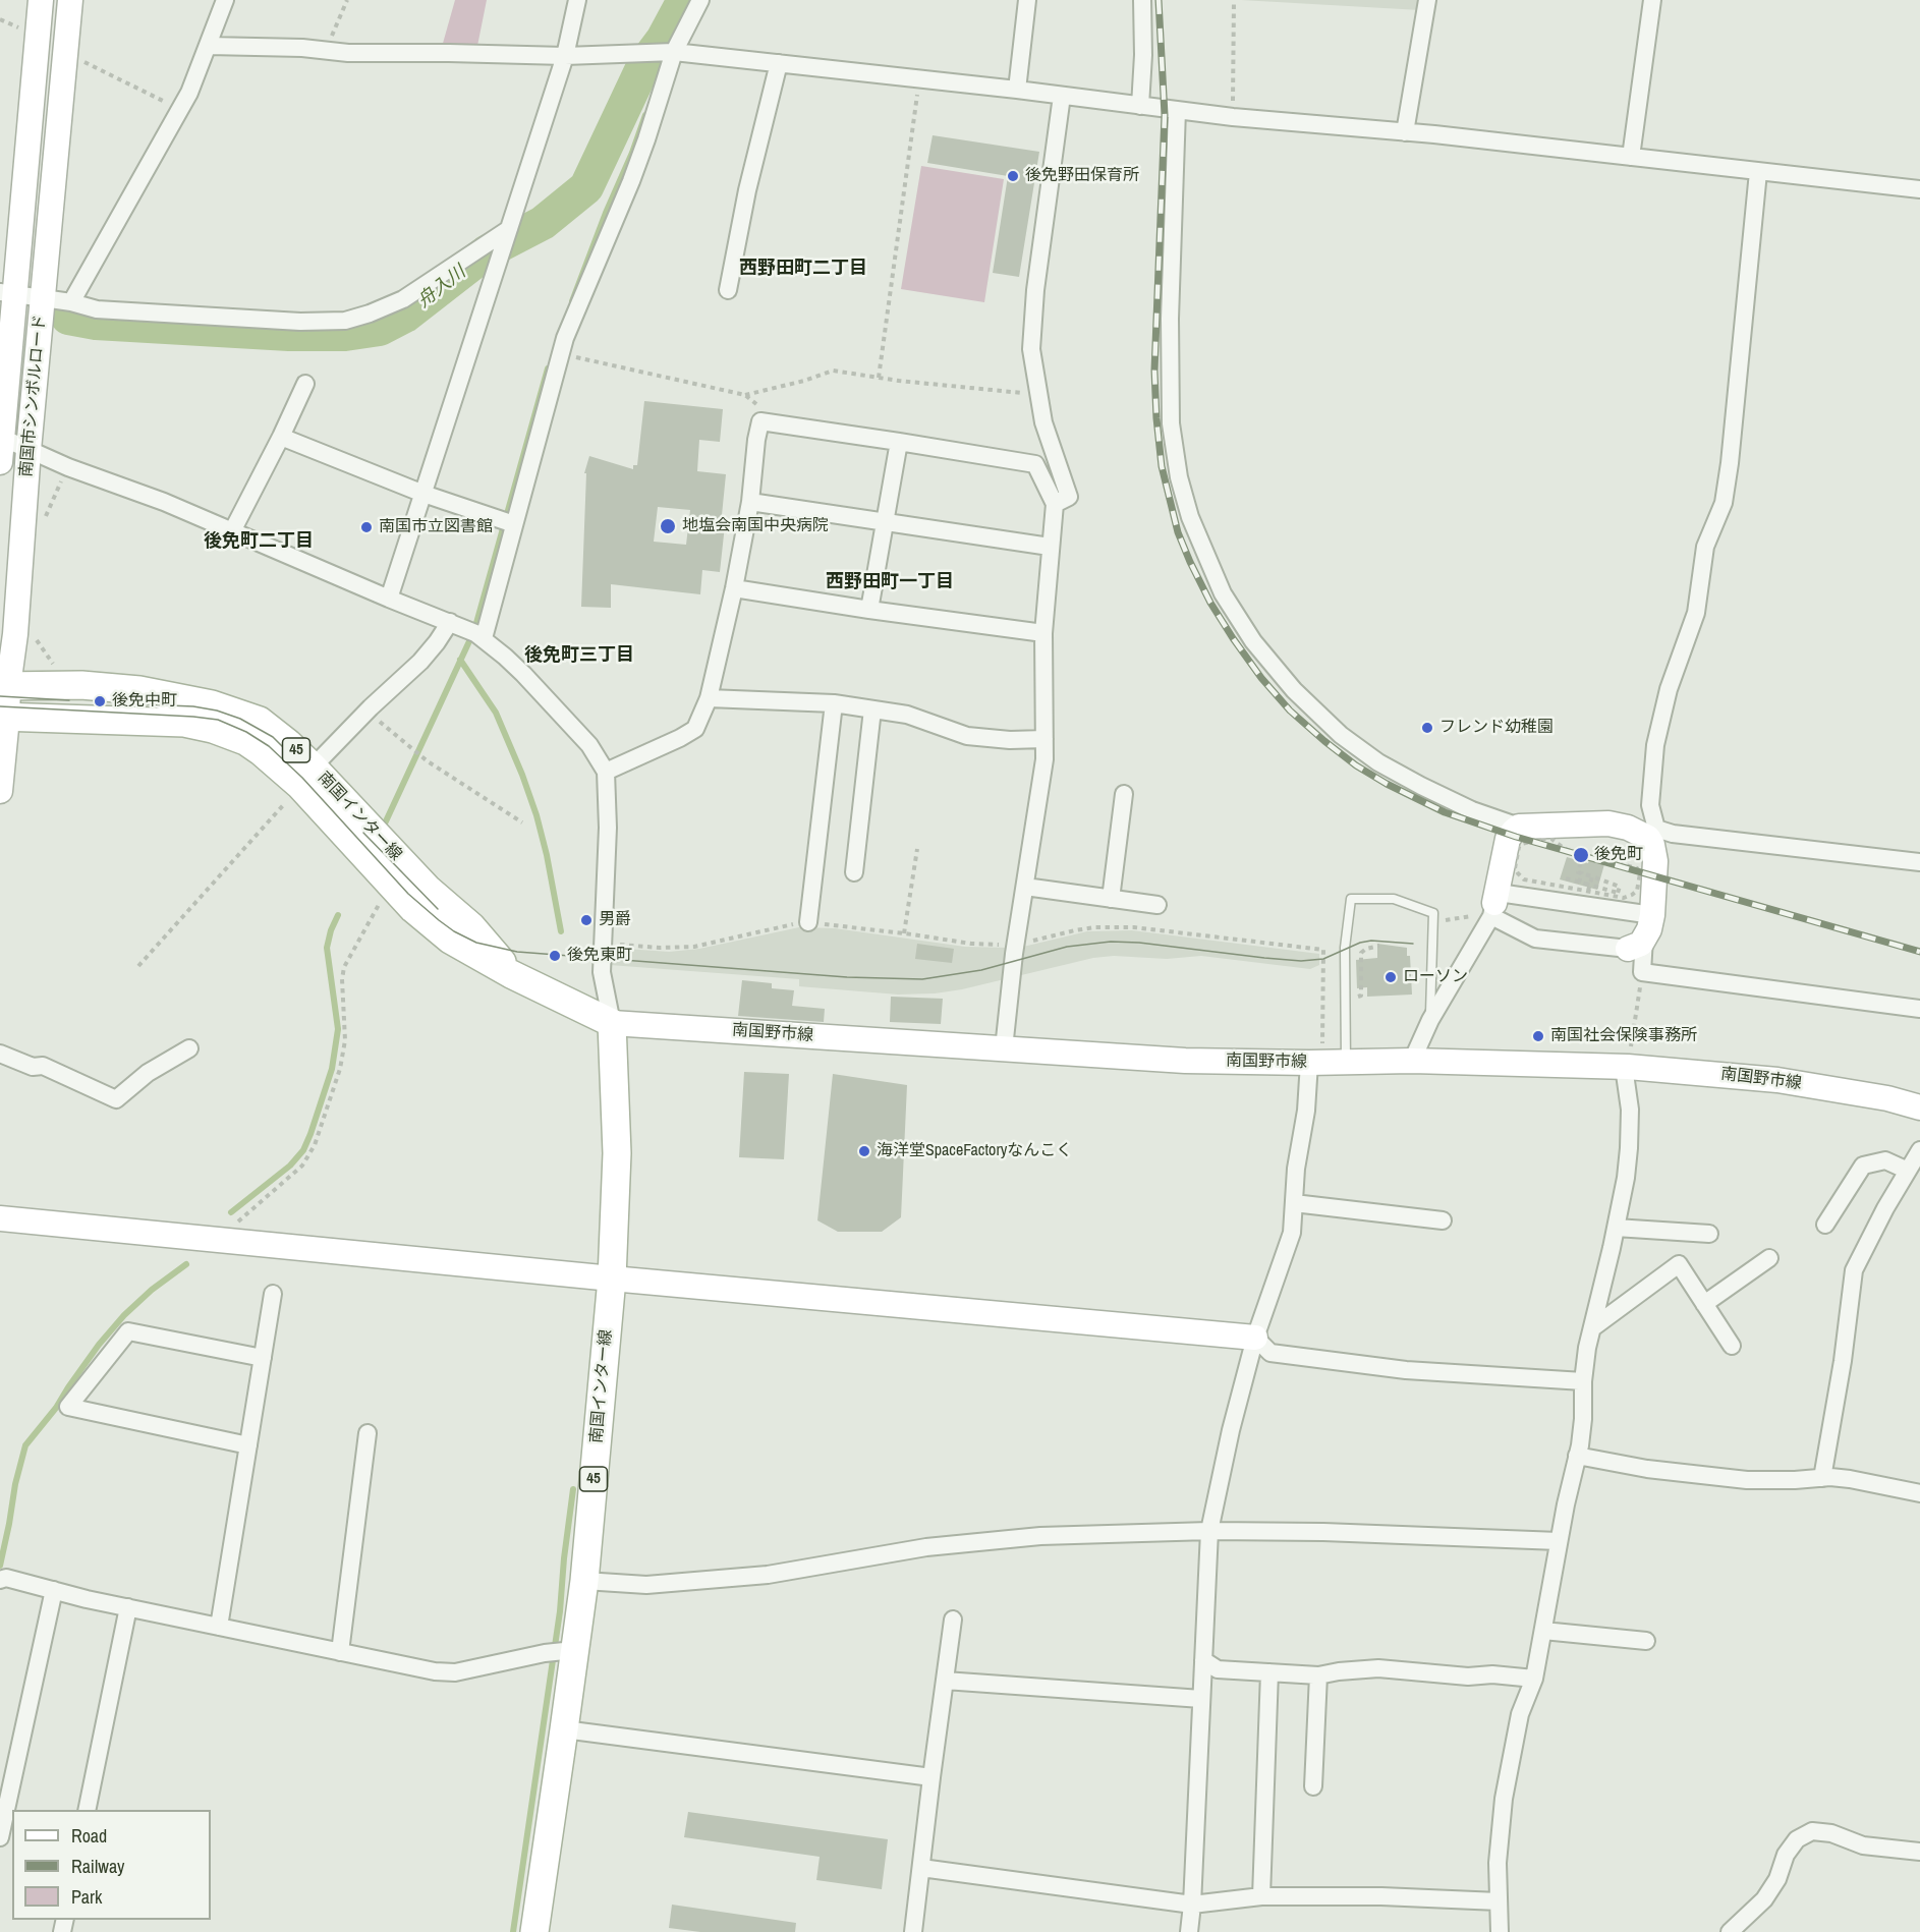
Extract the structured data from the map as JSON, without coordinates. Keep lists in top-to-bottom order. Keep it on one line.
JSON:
{"streets":{"main road":["45","南国インター線"],"street":["南国市シンボルロード","南国野市線"]},"crossings":[["南国市シンボルロード","南国インター線"],["南国インター線","南国野市線"]],"districts":["西野田町二丁目","後免町二丁目","西野田町一丁目","後免町三丁目"],"water":["舟入川"],"places":["後免野田保育所","地塩会南国中央病院","南国市立図書館","後免中町","フレンド幼稚園","後免町","男爵","後免東町","ローソン","南国社会保険事務所","海洋堂SpaceFactoryなんこく"],"legend":["Road","Railway","Park"]}
